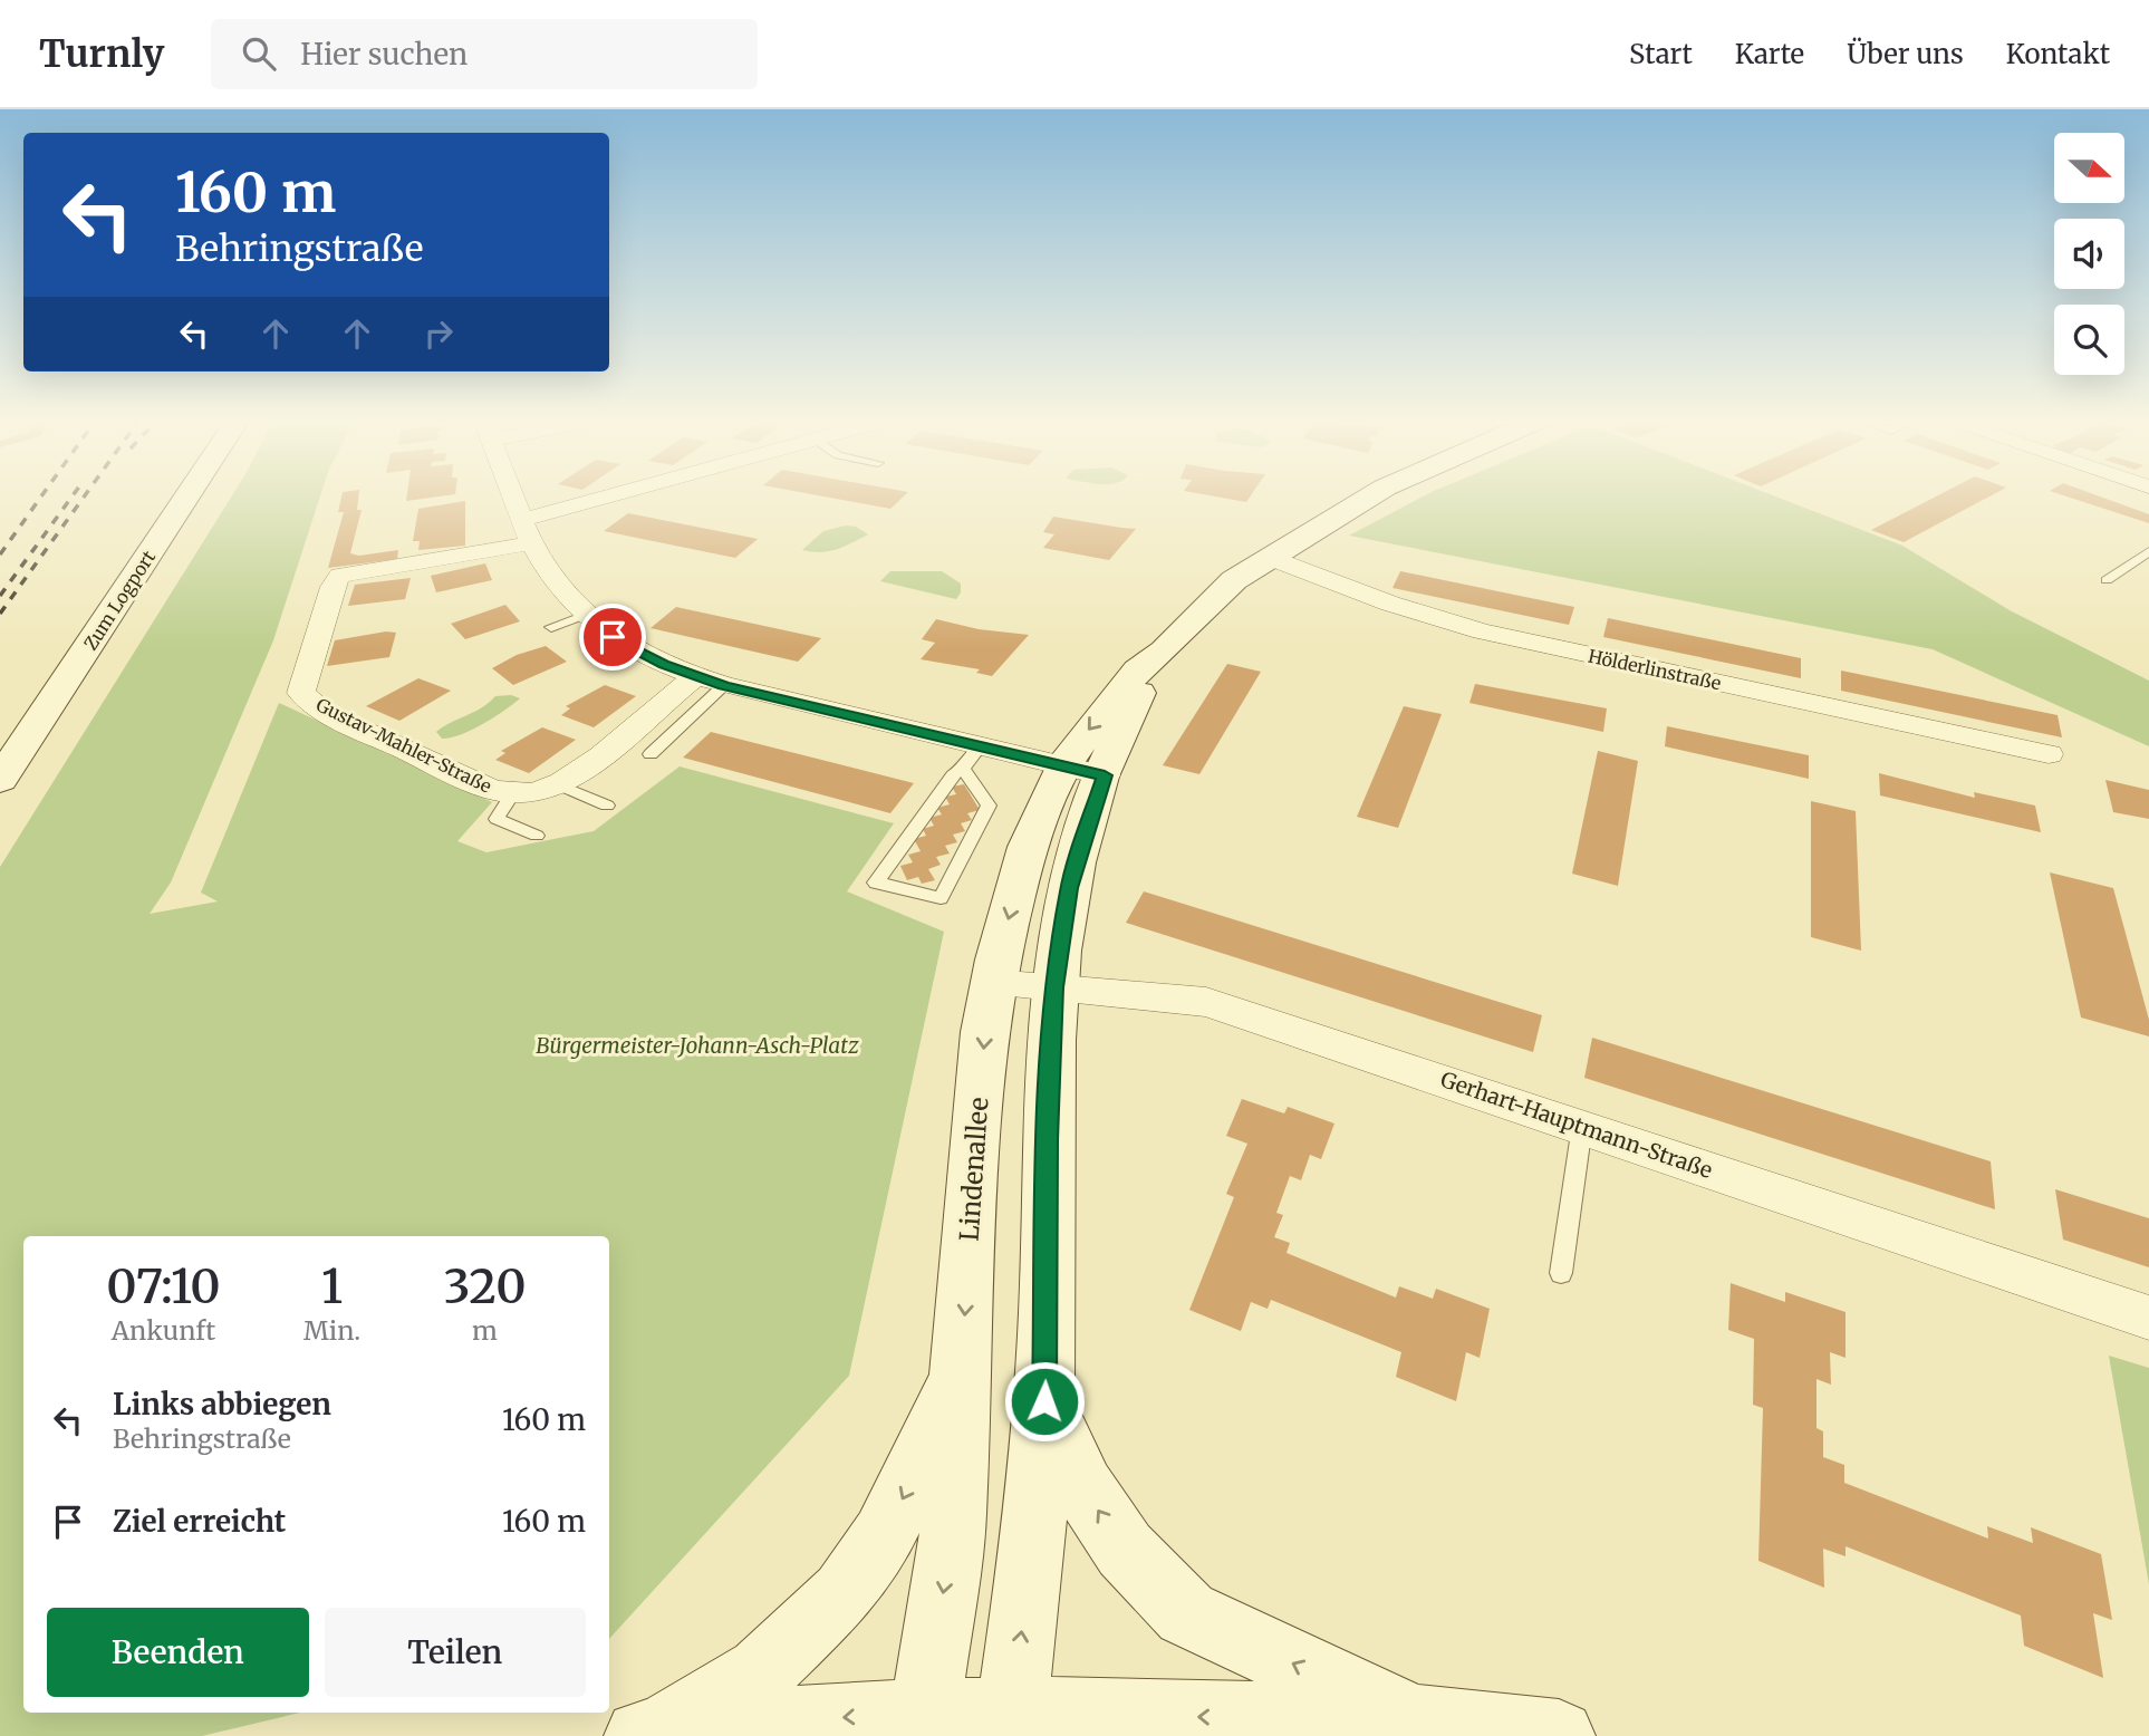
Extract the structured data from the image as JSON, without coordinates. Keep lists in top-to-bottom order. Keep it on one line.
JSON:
{"streets":{"street":["Zum Logport","Hölderlinstraße","Gustav-Mahler-Straße","Gerhart-Hauptmann-Straße","Lindenallee"]},"crossings":[["Hölderlinstraße","Lindenallee"],["Gerhart-Hauptmann-Straße","Lindenallee"]],"parks":["Bürgermeister-Johann-Asch-Platz"],"north":"right","page":{"header":"Turnly","search":"Hier suchen","nav":["Start","Karte","Über uns","Kontakt"],"turn":["160 m","Behringstraße"],"eta":["07:10","Ankunft","1","Min.","320","m"],"list":[{"name":"Links abbiegen","note":"Behringstraße","value":"160 m"},{"name":"Ziel erreicht","value":"160 m"}],"buttons":["Beenden","Teilen"]}}
